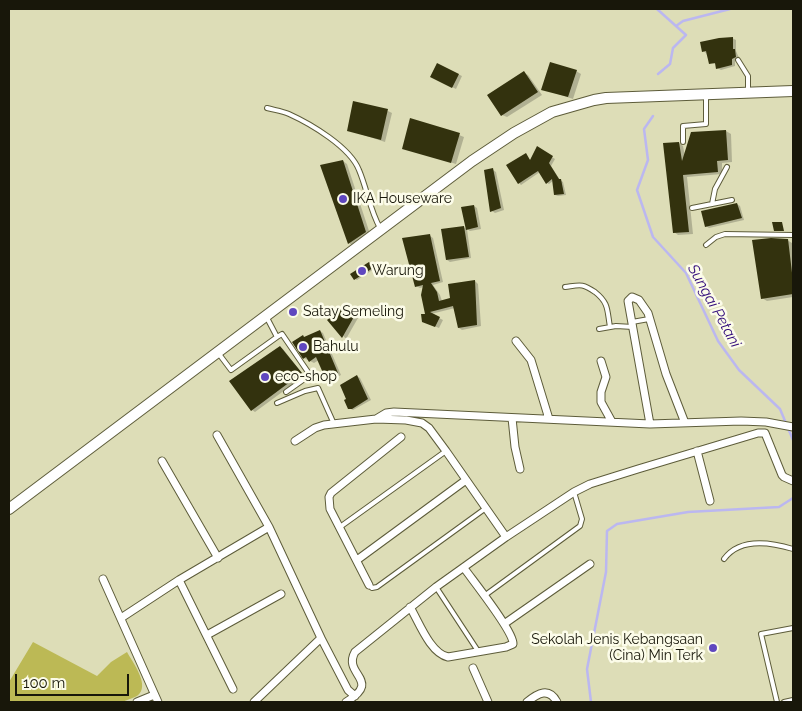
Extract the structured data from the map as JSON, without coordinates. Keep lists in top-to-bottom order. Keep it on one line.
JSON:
{"water":["Sungai Petani"],"places":["IKA Houseware","Warung","Satay Semeling","Bahulu","eco-shop","Sekolah Jenis Kebangsaan (Cina) Min Terk"],"scale_bar":"100 m"}
